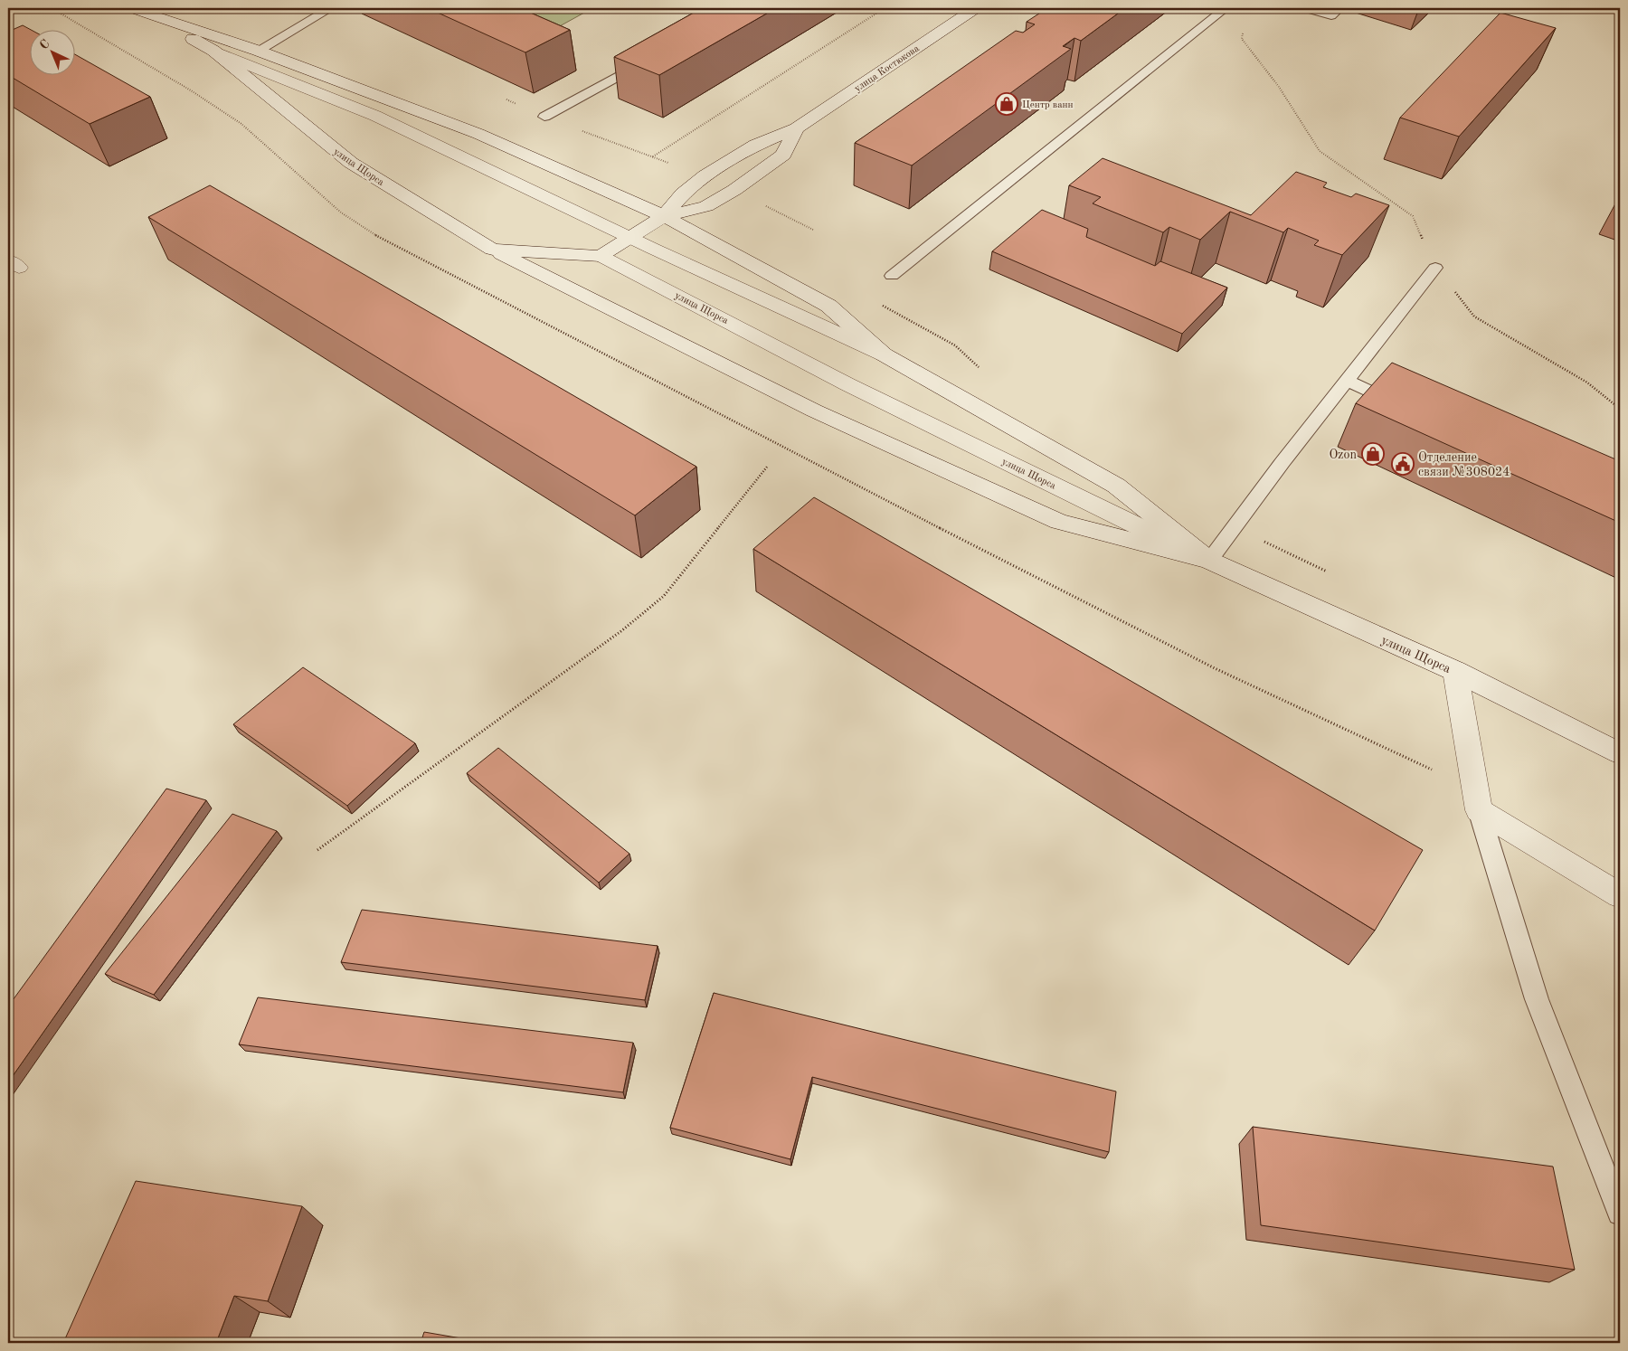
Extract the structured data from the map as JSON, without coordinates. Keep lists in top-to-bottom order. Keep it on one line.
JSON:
{"streets":{"main road":["улица Костюкова","улица Щорса"]},"crossings":[["улица Костюкова","улица Щорса"]],"places":{"shop":["Центр ванн","Ozon"],"public building":["Отделение связи №308024"]},"north":"top left"}
